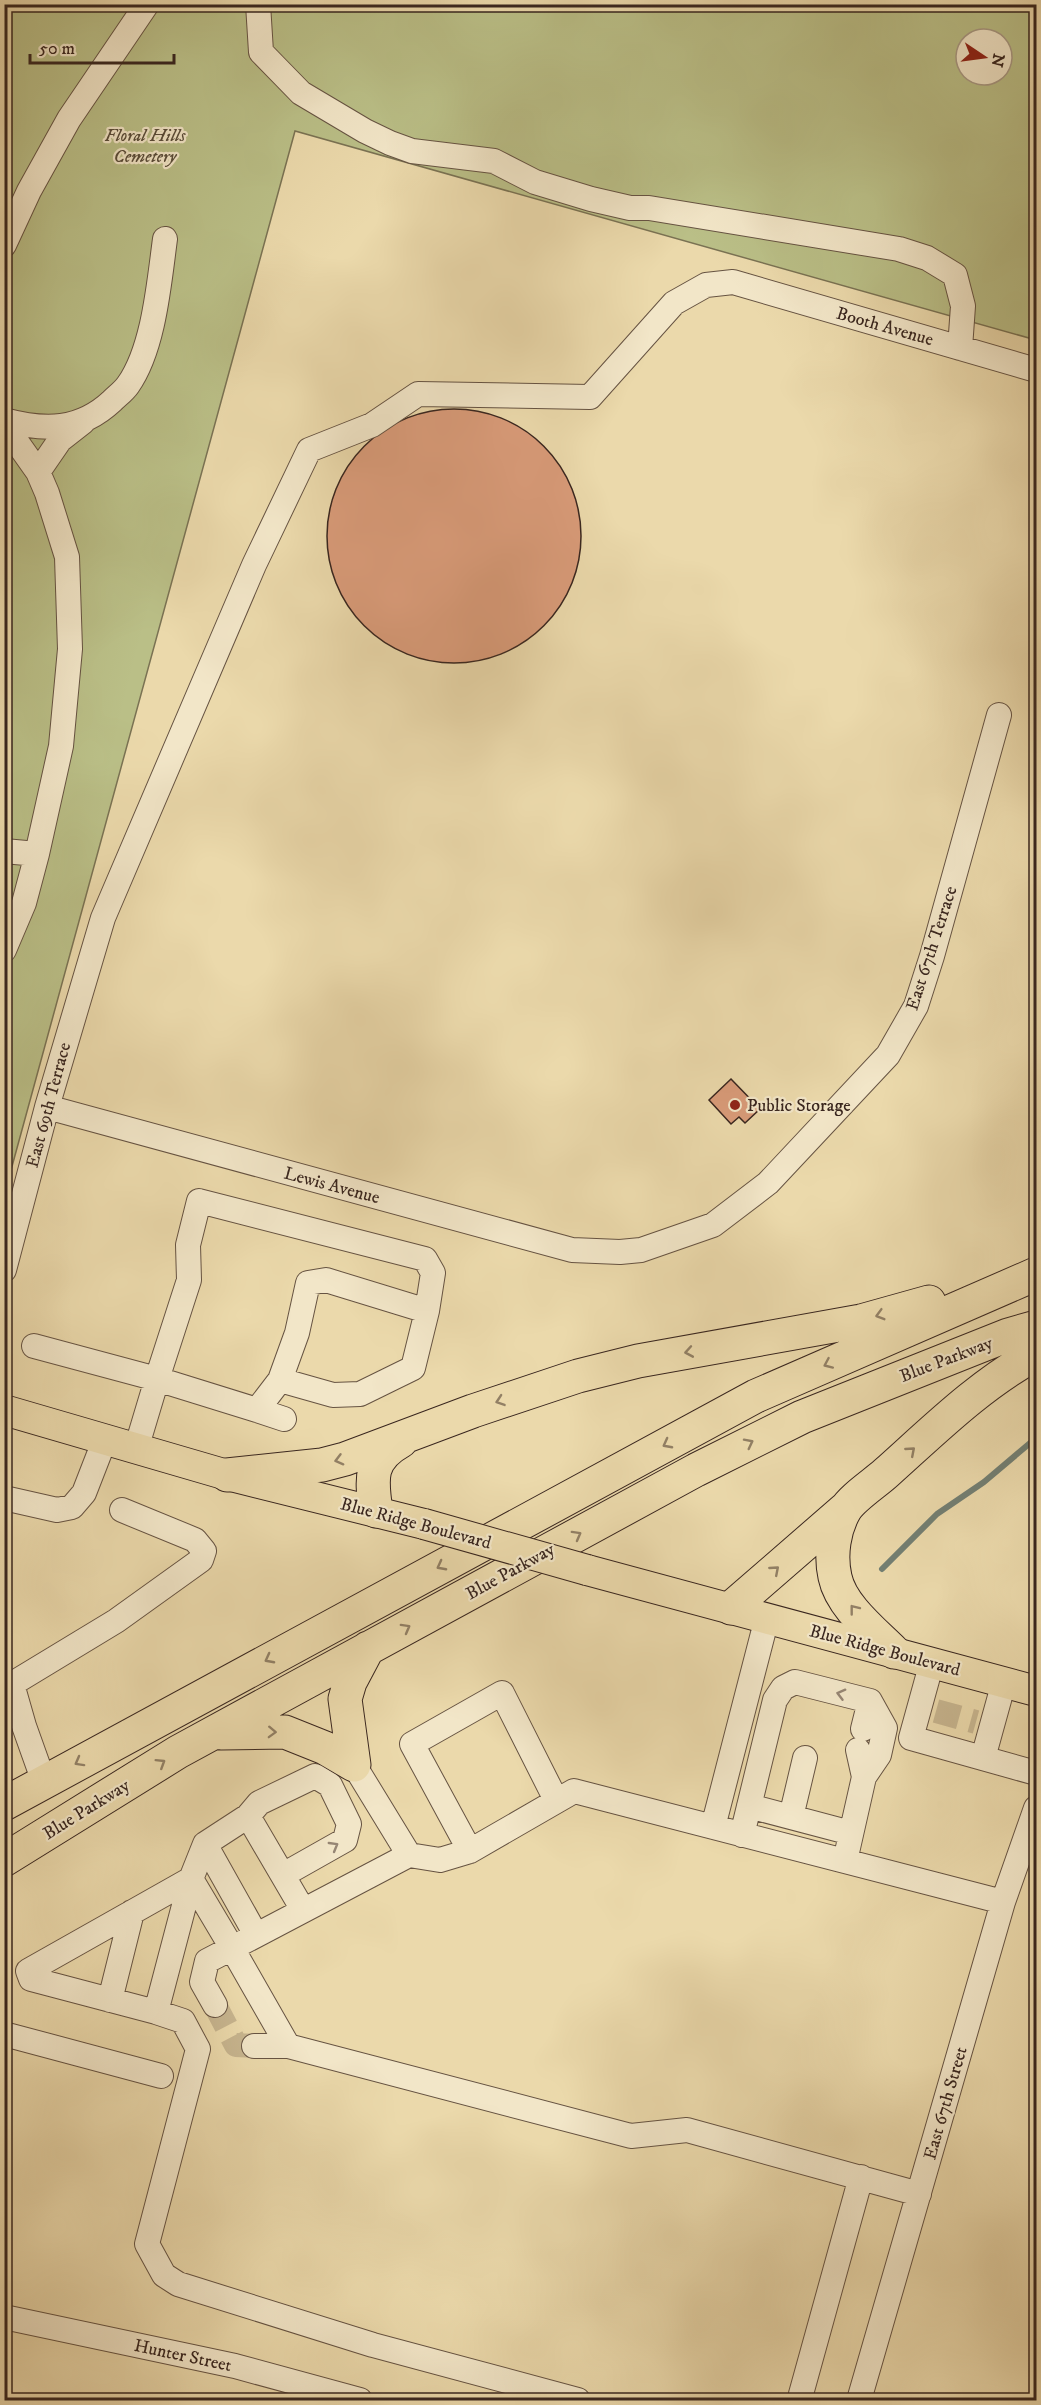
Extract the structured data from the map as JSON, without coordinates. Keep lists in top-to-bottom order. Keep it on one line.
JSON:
{"streets":{"highway":["Blue Parkway"],"main road":["Blue Ridge Boulevard"],"street":["Booth Avenue","East 67th Terrace","East 69th Terrace","Lewis Avenue","East 67th Street","Hunter Street"]},"crossings":[["Booth Avenue","East 69th Terrace"],["East 67th Terrace","Lewis Avenue"],["East 69th Terrace","Lewis Avenue"]],"parks":["Floral Hills Cemetery"],"places":["Public Storage"],"scale_bar":"50 m","north":"right"}
